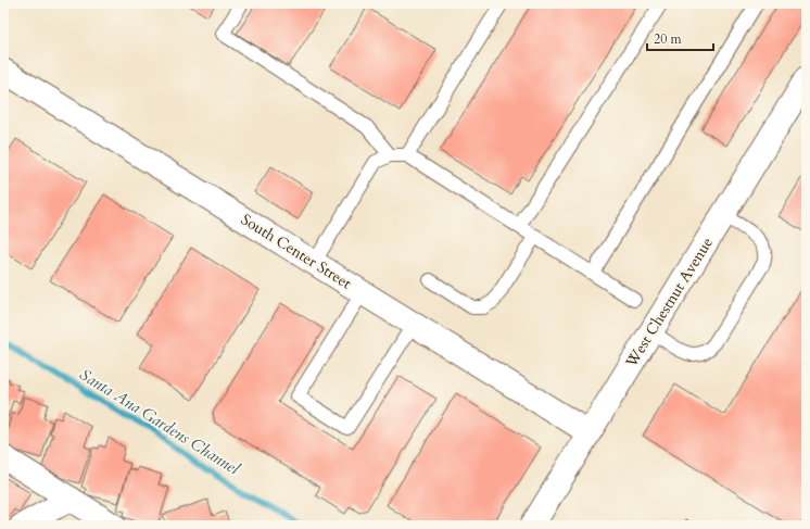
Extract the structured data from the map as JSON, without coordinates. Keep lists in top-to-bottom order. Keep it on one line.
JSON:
{"streets":{"street":["South Center Street","West Chestnut Avenue"]},"crossings":[["South Center Street","West Chestnut Avenue"]],"water":["Santa Ana Gardens Channel"],"scale_bar":"20 m"}
